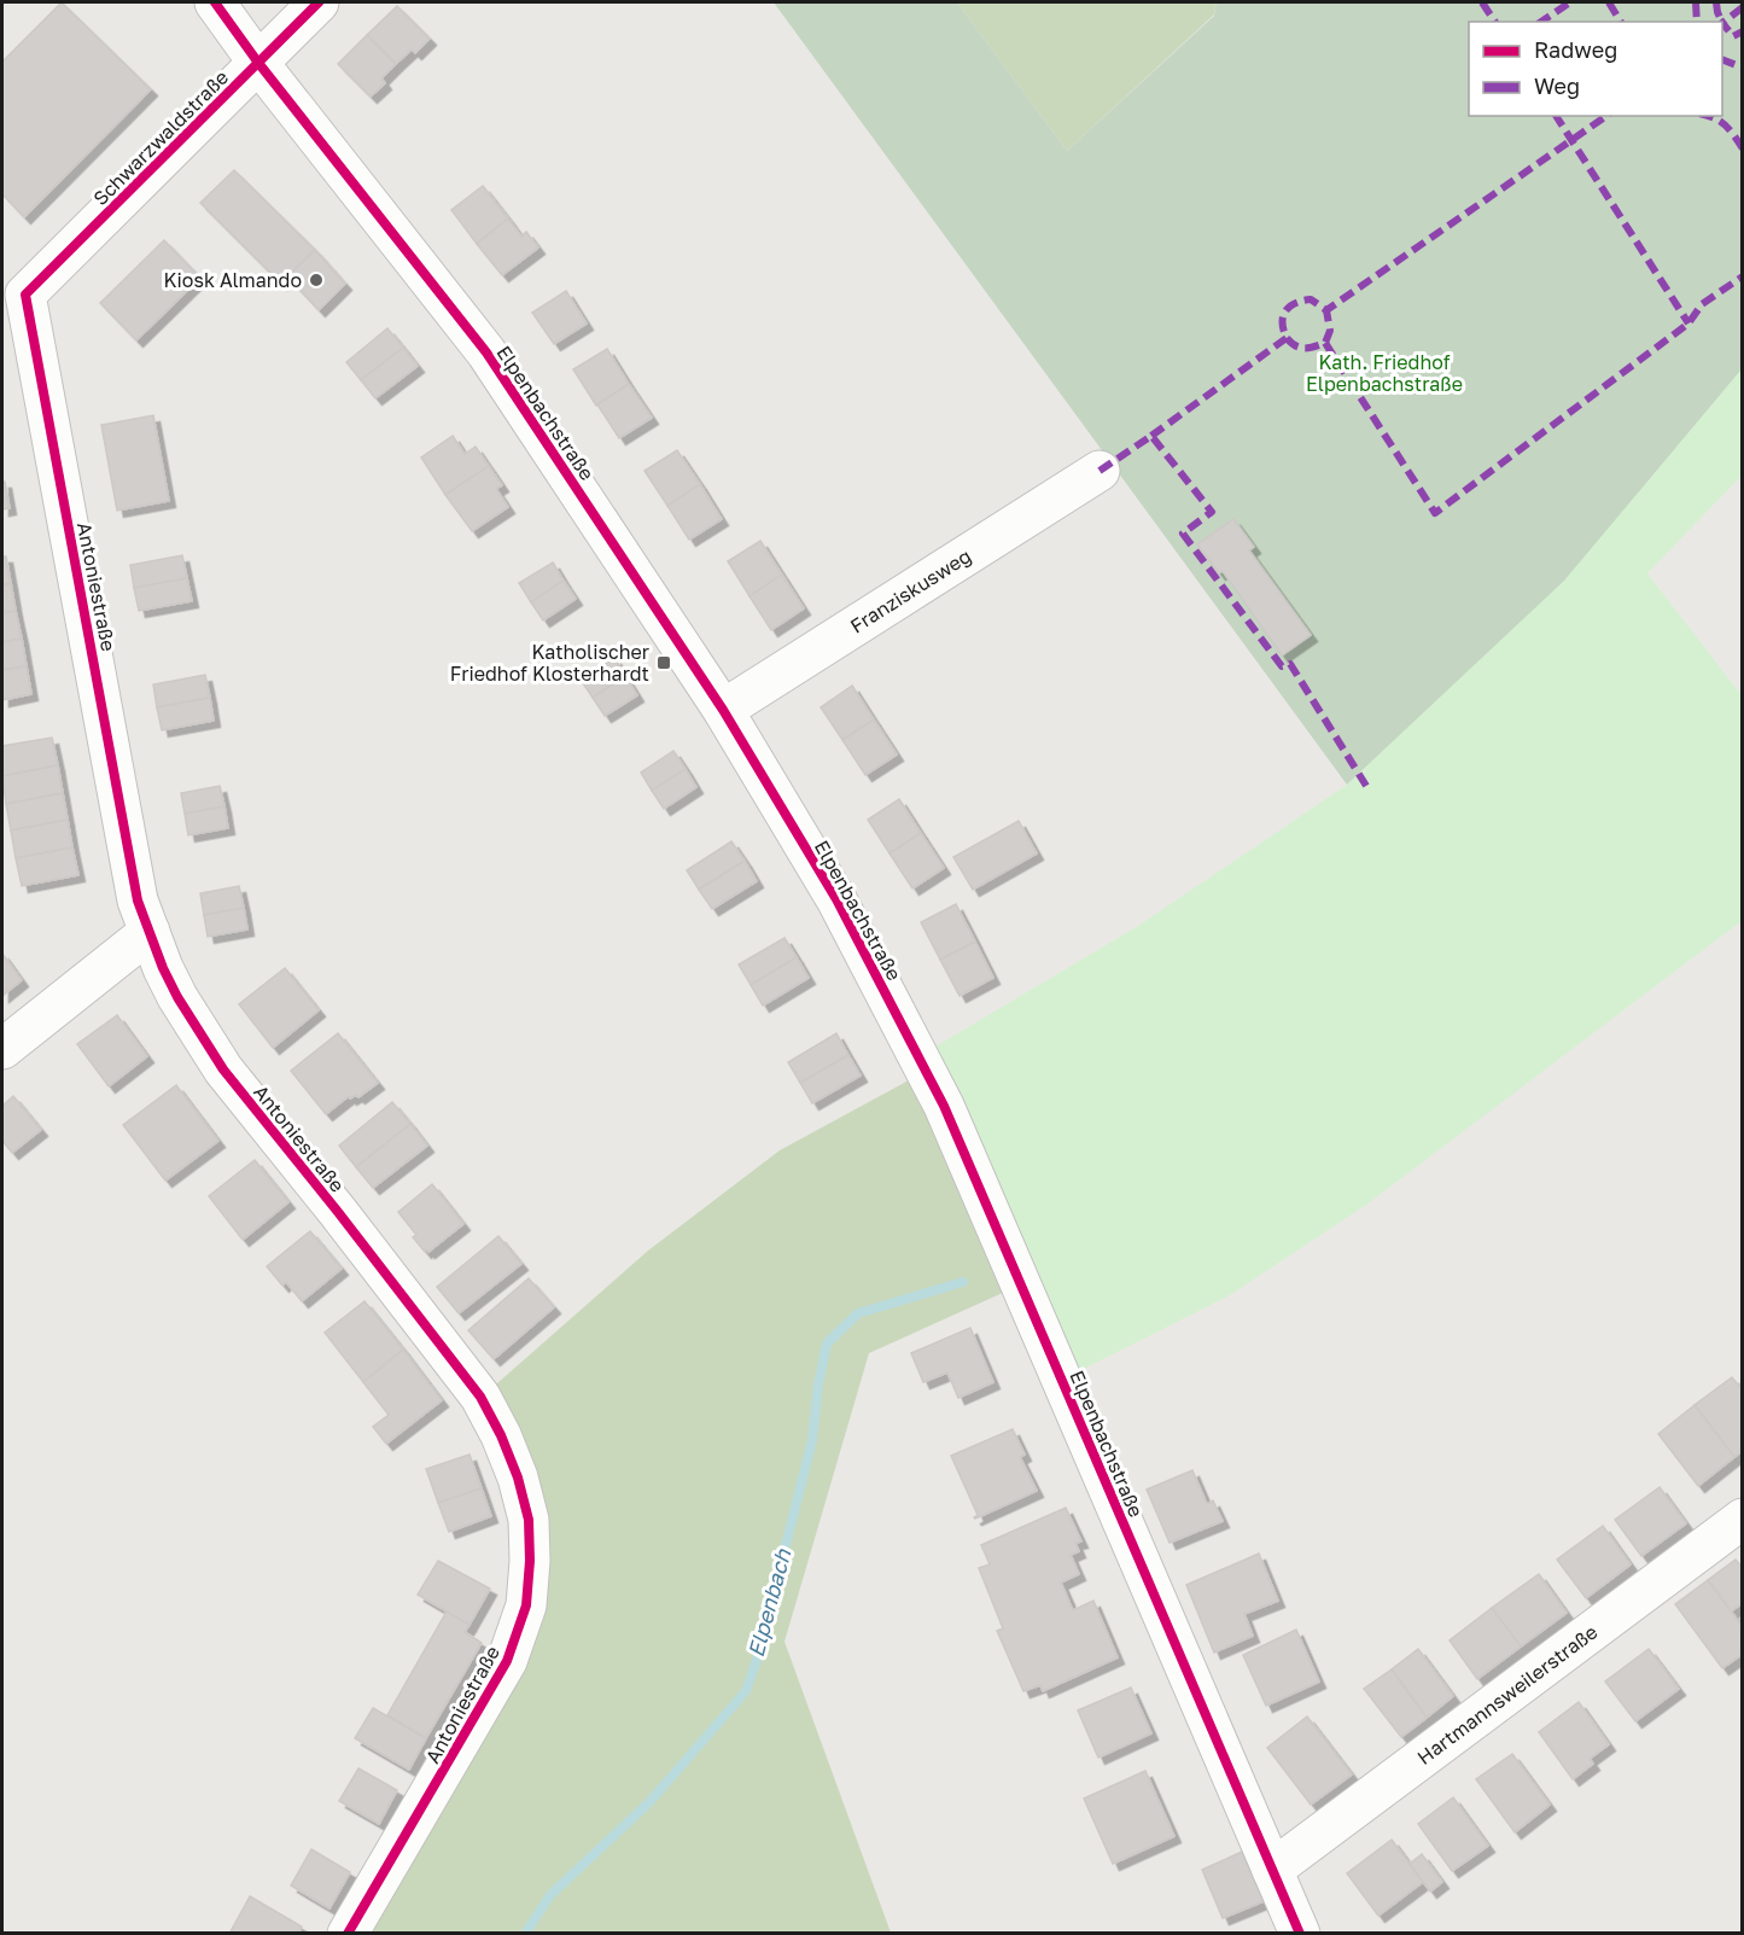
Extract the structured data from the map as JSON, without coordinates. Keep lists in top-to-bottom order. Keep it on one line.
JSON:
{"streets":{"street":["Schwarzwaldstraße","Elpenbachstraße","Antoniestraße","Franziskusweg","Hartmannsweilerstraße"]},"crossings":[["Schwarzwaldstraße","Elpenbachstraße"],["Schwarzwaldstraße","Antoniestraße"],["Elpenbachstraße","Franziskusweg"],["Elpenbachstraße","Hartmannsweilerstraße"]],"water":["Elpenbach"],"parks":["Kath. Friedhof Elpenbachstraße"],"places":{"other":["Kiosk Almando"],"transit":["Katholischer Friedhof Klosterhardt"]},"legend":["Radweg","Weg"]}
